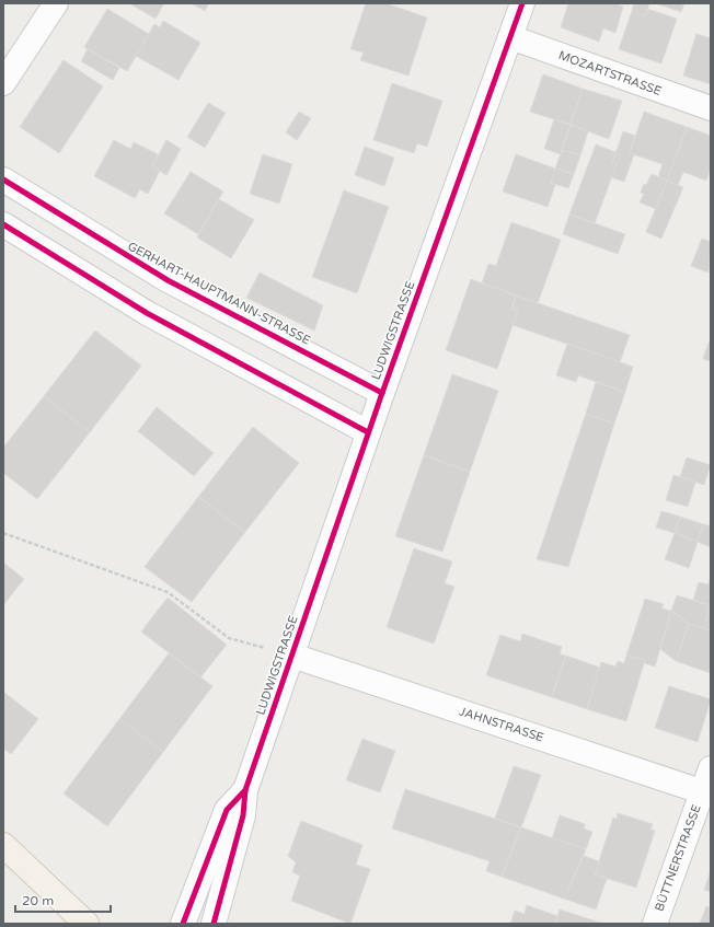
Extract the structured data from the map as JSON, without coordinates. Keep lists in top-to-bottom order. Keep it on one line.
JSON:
{"streets":{"street":["MOZARTSTRASSE","GERHART-HAUPTMANN-STRASSE","LUDWIGSTRASSE","JAHNSTRASSE","BÜTTNERSTRASSE"]},"crossings":[["MOZARTSTRASSE","LUDWIGSTRASSE"],["GERHART-HAUPTMANN-STRASSE","LUDWIGSTRASSE"],["LUDWIGSTRASSE","JAHNSTRASSE"],["JAHNSTRASSE","BÜTTNERSTRASSE"]],"scale_bar":"20 m"}
